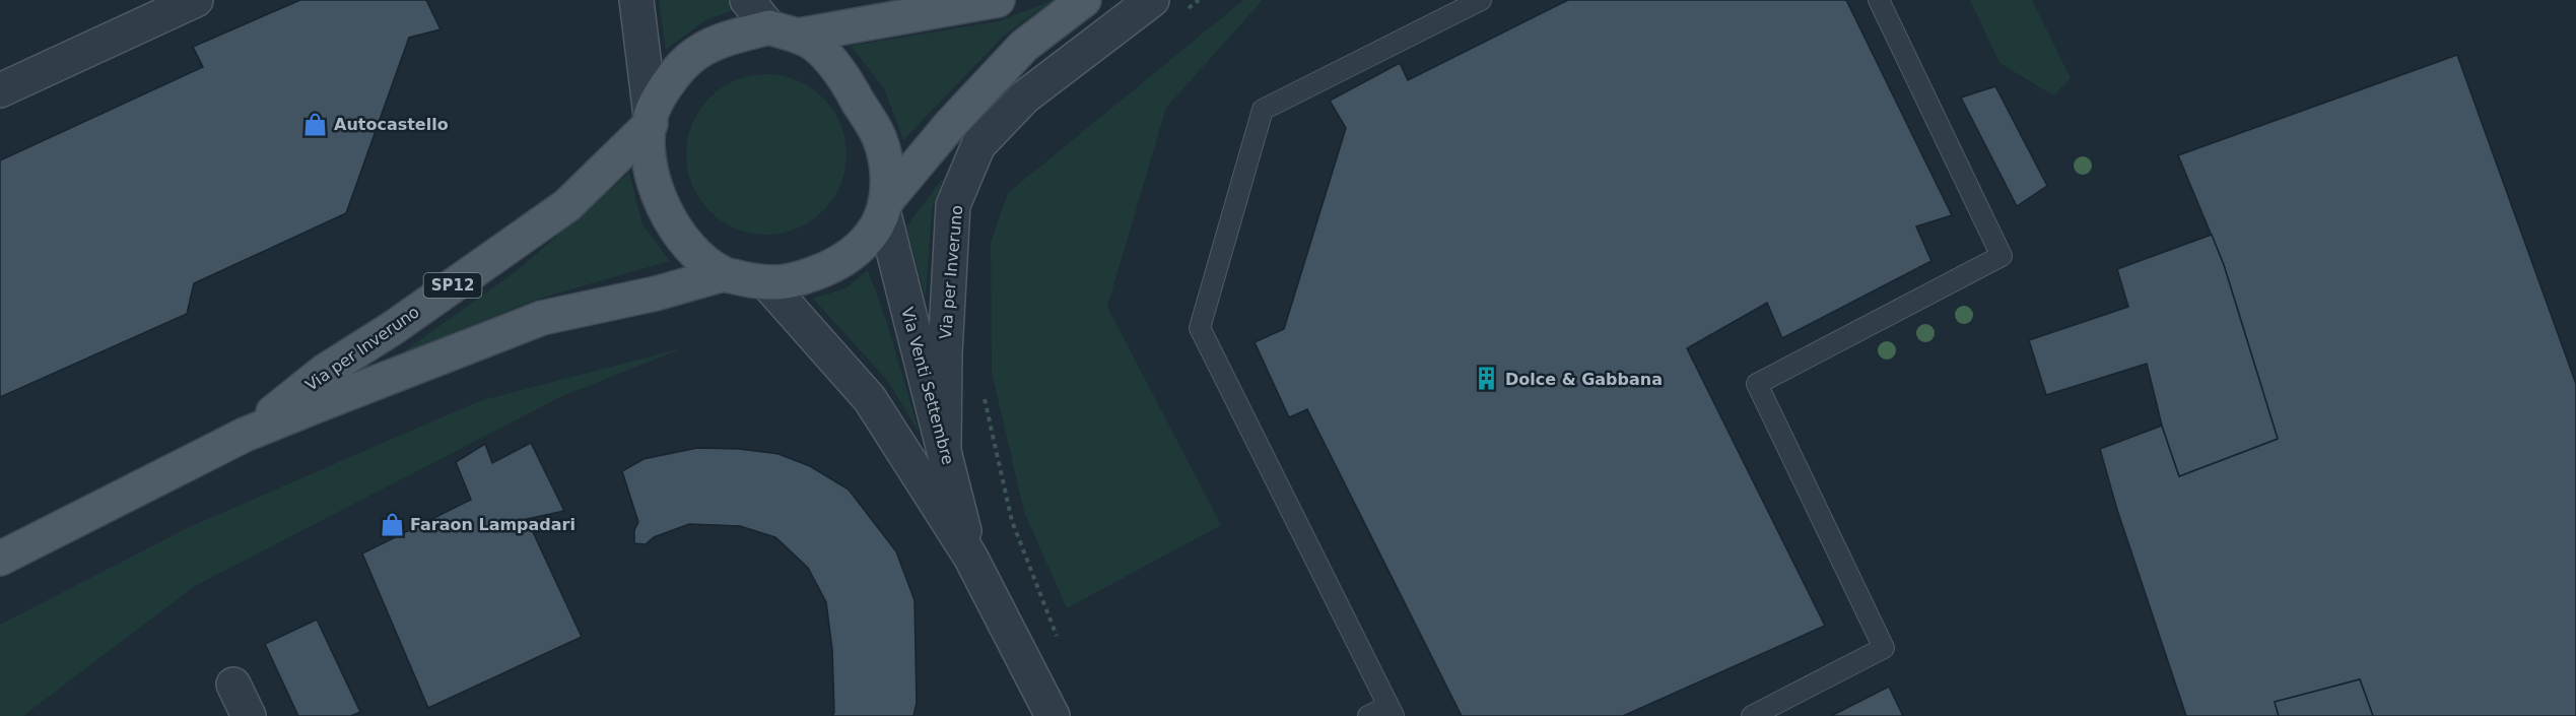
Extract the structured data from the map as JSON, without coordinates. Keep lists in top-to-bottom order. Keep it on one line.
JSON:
{"streets":{"main road":["Via per Inveruno","SP12"],"street":["Via Venti Settembre"]},"crossings":[["Via per Inveruno","Via Venti Settembre"]],"places":{"shop":["Autocastello","Faraon Lampadari"],"building":["Dolce & Gabbana"]}}
